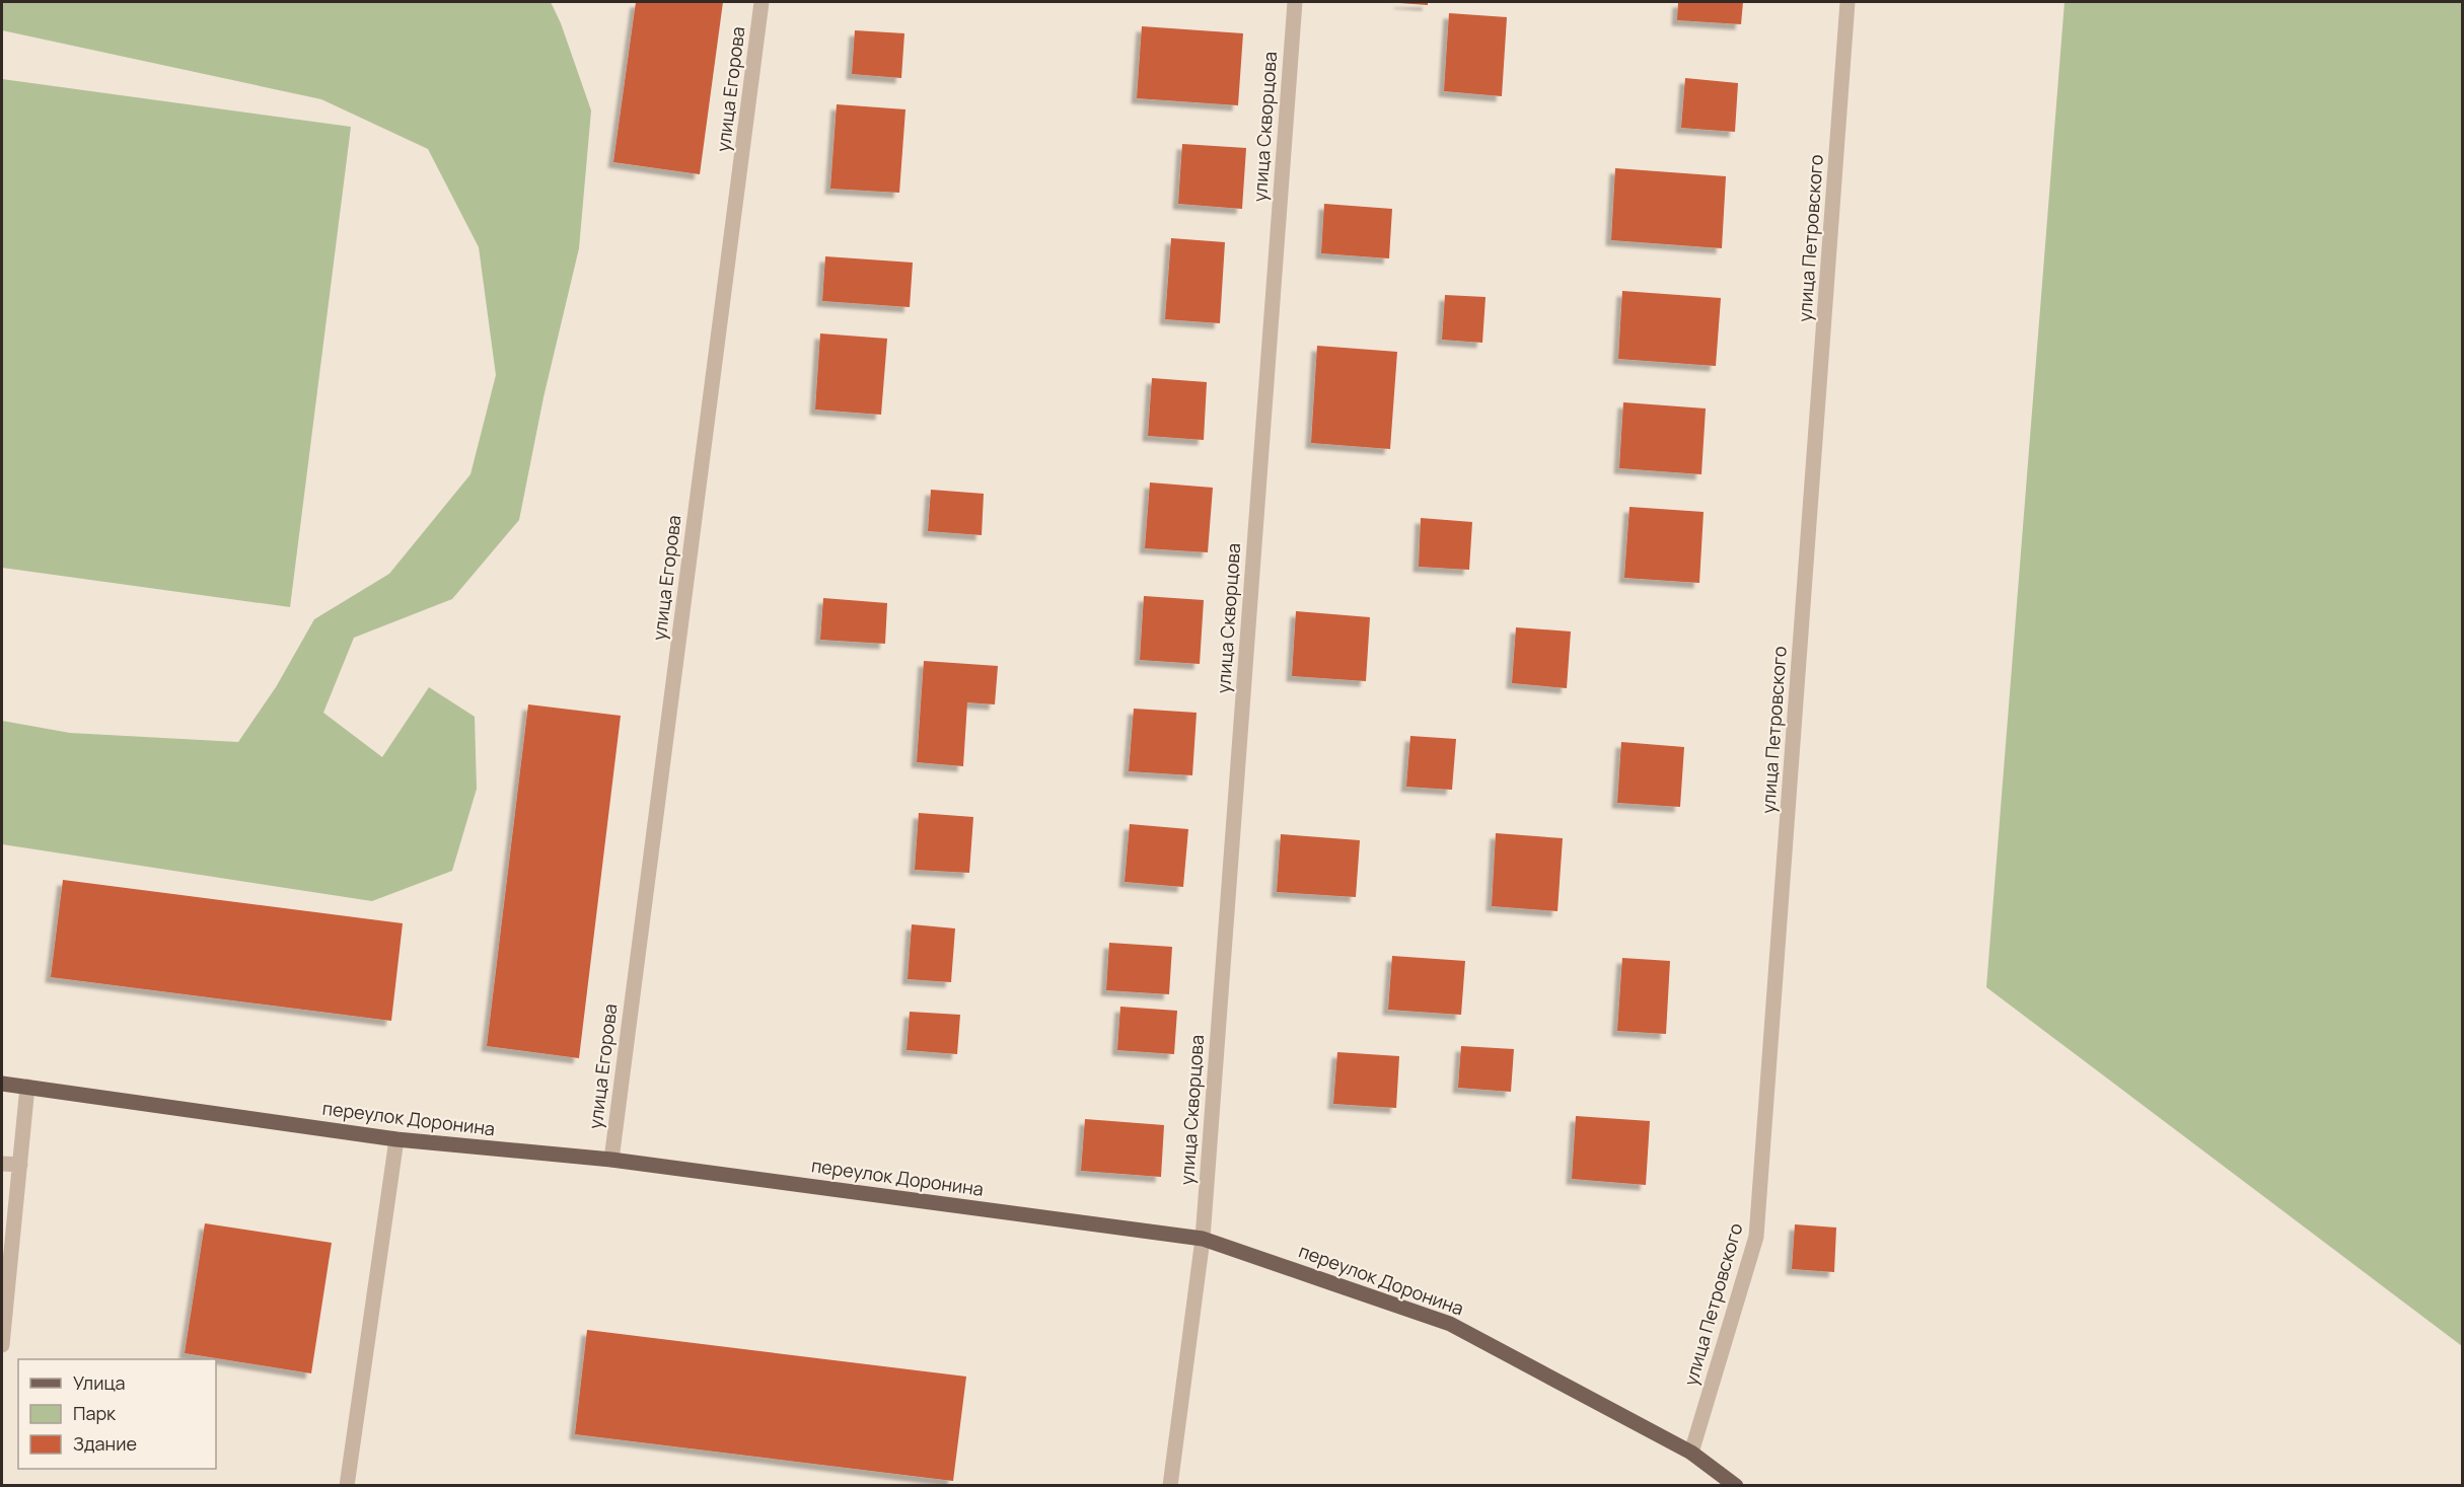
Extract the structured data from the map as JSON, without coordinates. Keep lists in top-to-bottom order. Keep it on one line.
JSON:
{"streets":{"main road":["переулок Доронина"],"street":["улица Егорова","улица Скворцова","улица Петровского"]},"crossings":[["улица Егорова","переулок Доронина"],["улица Скворцова","переулок Доронина"],["улица Петровского","переулок Доронина"]],"legend":["Улица","Парк","Здание"]}
